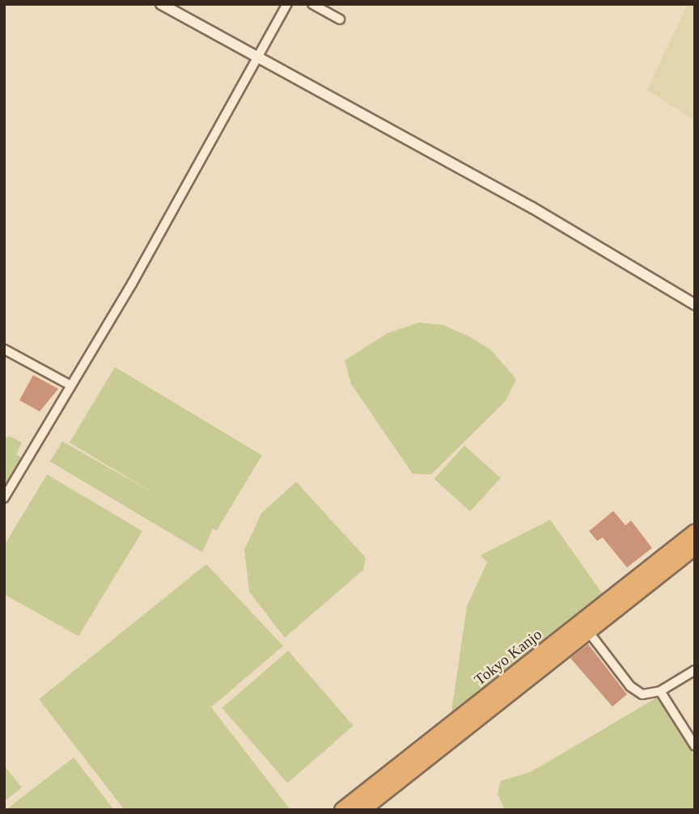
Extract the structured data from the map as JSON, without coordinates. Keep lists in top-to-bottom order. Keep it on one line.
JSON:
{"streets":{"highway":["Tokyo Kanjo"]}}
